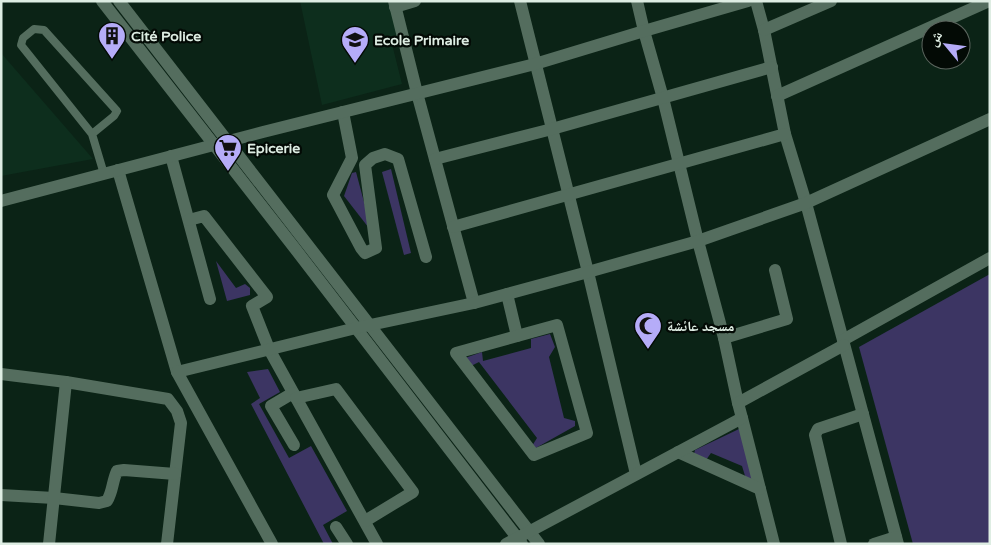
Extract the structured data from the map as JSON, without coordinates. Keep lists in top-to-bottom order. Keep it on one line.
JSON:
{"places":{"building":["Cité Police"],"school or university":["Ecole Primaire"],"supermarket":["Epicerie"],"mosque":["مسجد عائشة"]},"north":"top left"}
